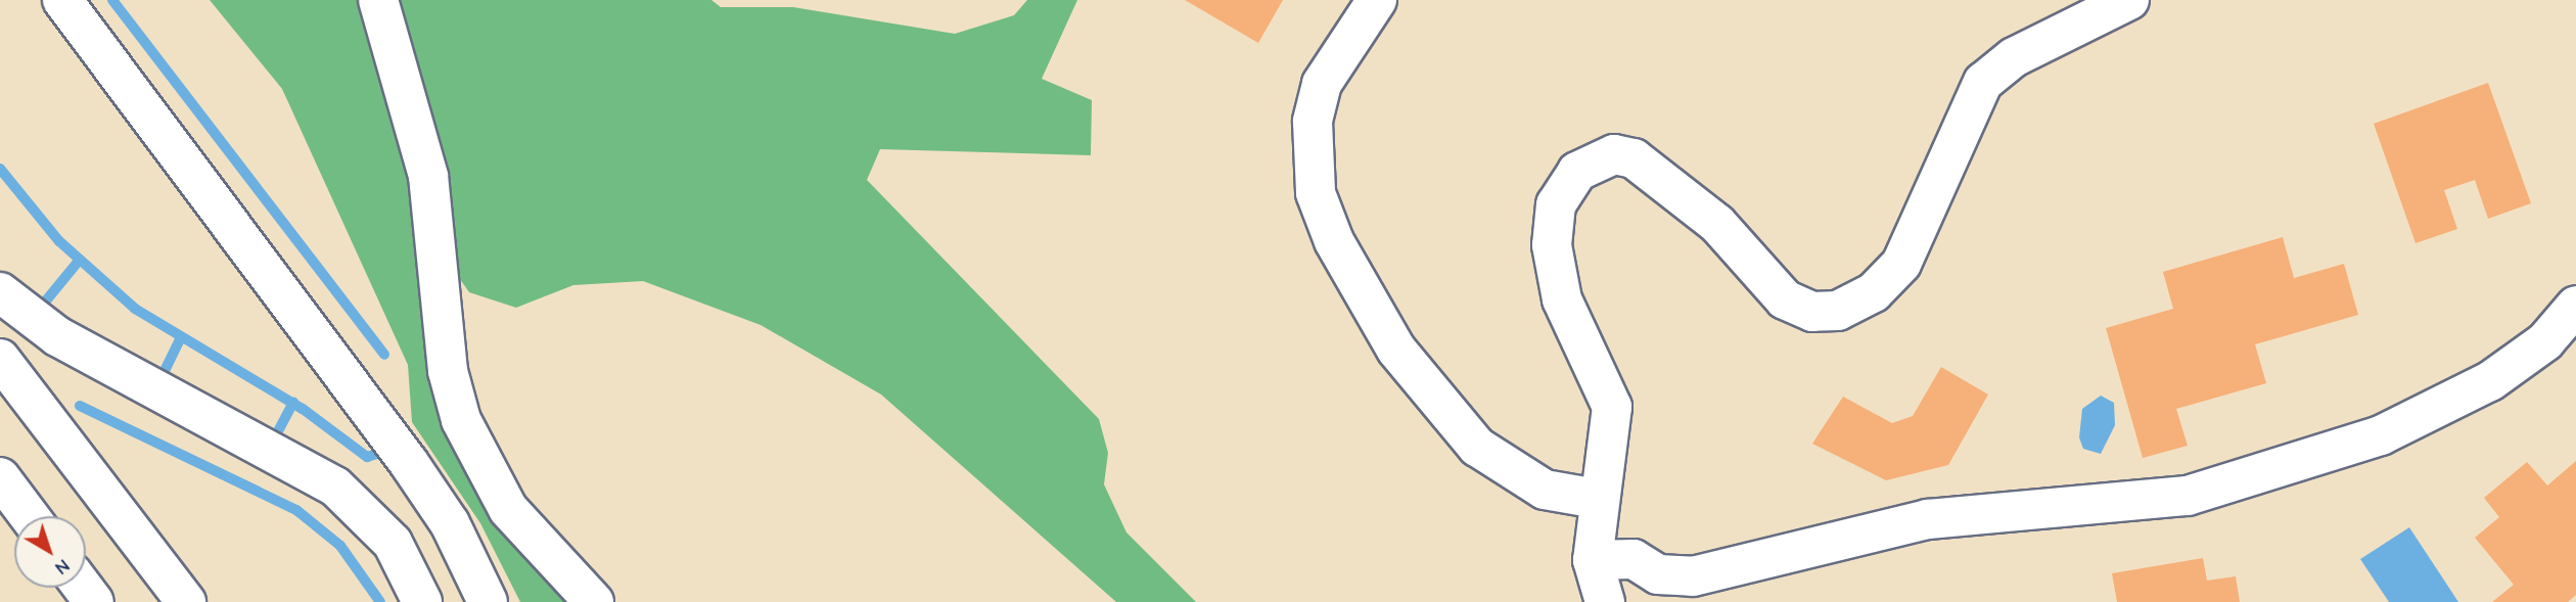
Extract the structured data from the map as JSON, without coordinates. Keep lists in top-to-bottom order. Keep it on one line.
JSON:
{"north":"bottom right"}
